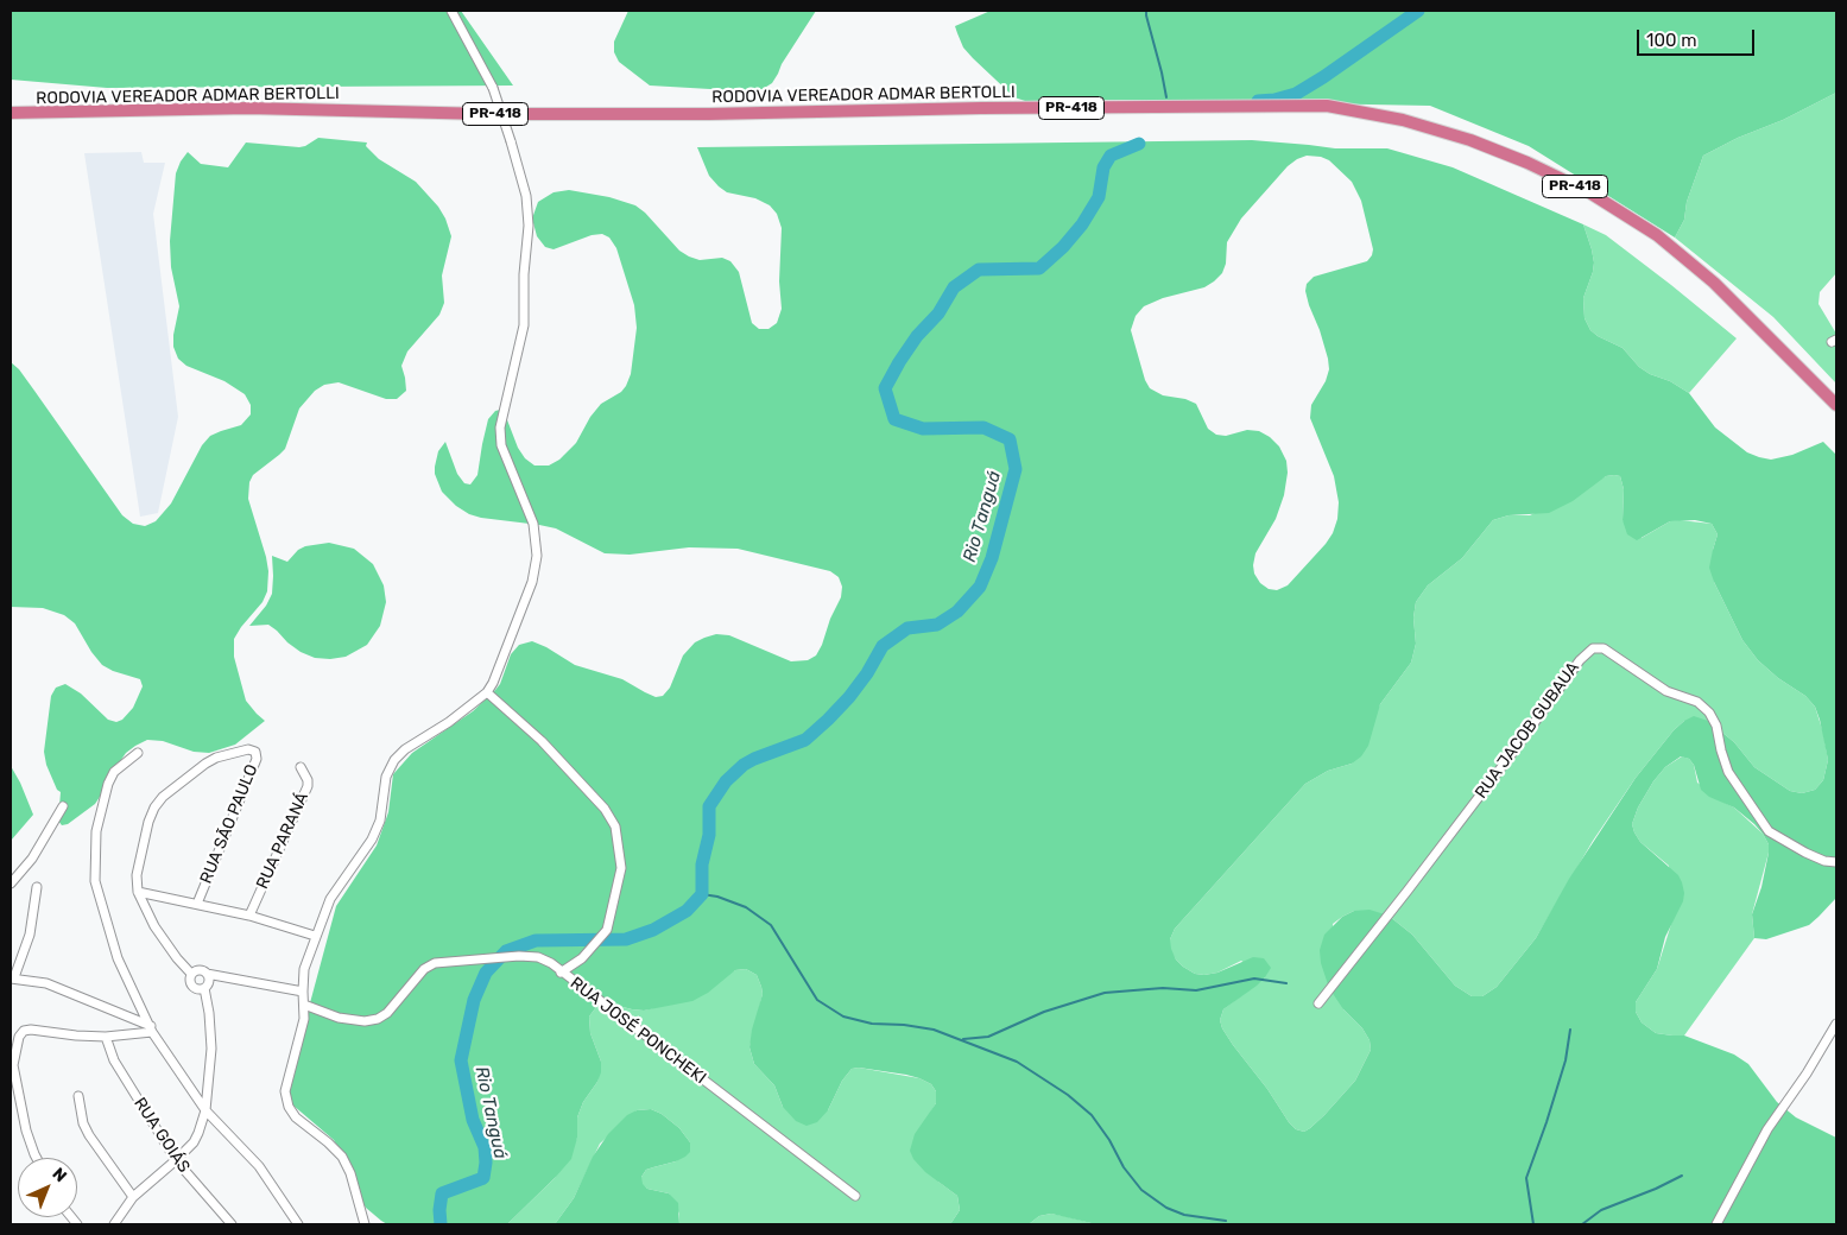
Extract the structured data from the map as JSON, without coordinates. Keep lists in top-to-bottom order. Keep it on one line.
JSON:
{"streets":{"highway":["RODOVIA VEREADOR ADMAR BERTOLLI","PR-418"],"street":["RUA JACOB GUBAUA","RUA SÃO PAULO","RUA PARANÁ","RUA JOSÉ PONCHEKI","RUA GOIÁS"]},"water":["Rio Tanguá"],"scale_bar":"100 m","north":"top right"}
